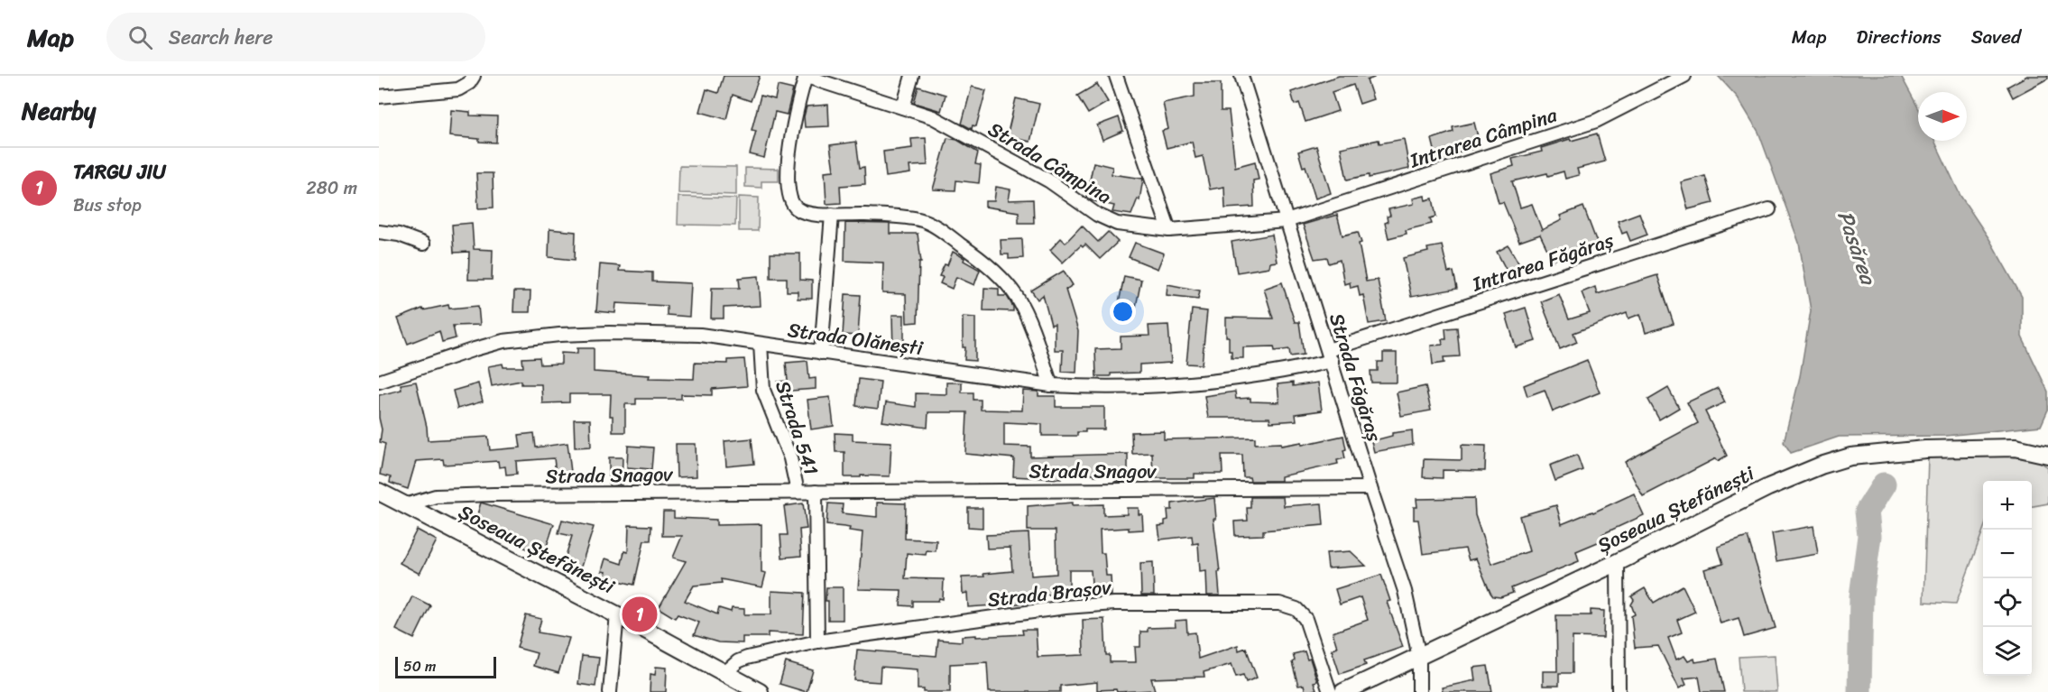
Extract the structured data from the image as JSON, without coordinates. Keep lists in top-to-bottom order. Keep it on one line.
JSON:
{"streets":{"main road":["Șoseaua Ștefănești"],"street":["Intrarea Câmpina","Strada Câmpina","Intrarea Făgăraș","Strada Olănești","Strada Făgăraș","Strada 541","Strada Snagov","Strada Brașov"]},"crossings":[["Intrarea Câmpina","Strada Câmpina"],["Intrarea Câmpina","Strada Făgăraș"],["Strada Câmpina","Strada Făgăraș"],["Intrarea Făgăraș","Strada Olănești"],["Intrarea Făgăraș","Strada Făgăraș"],["Strada Olănești","Strada Făgăraș"],["Strada Olănești","Strada 541"],["Strada Făgăraș","Strada Snagov"],["Strada Făgăraș","Șoseaua Ștefănești"],["Strada 541","Strada Snagov"],["Strada Snagov","Șoseaua Ștefănești"],["Șoseaua Ștefănești","Strada Brașov"]],"water":["Pasărea"],"scale_bar":"50 m","north":"right","page":{"header":"Map","search":"Search here","nav":["Map","Directions","Saved"],"heading":"Nearby","list":[{"mark":"1","name":"TARGU JIU","note":"Bus stop","value":"280 m"}],"map_buttons":["+","−"],"pins":"1","scale":"50 m"}}
